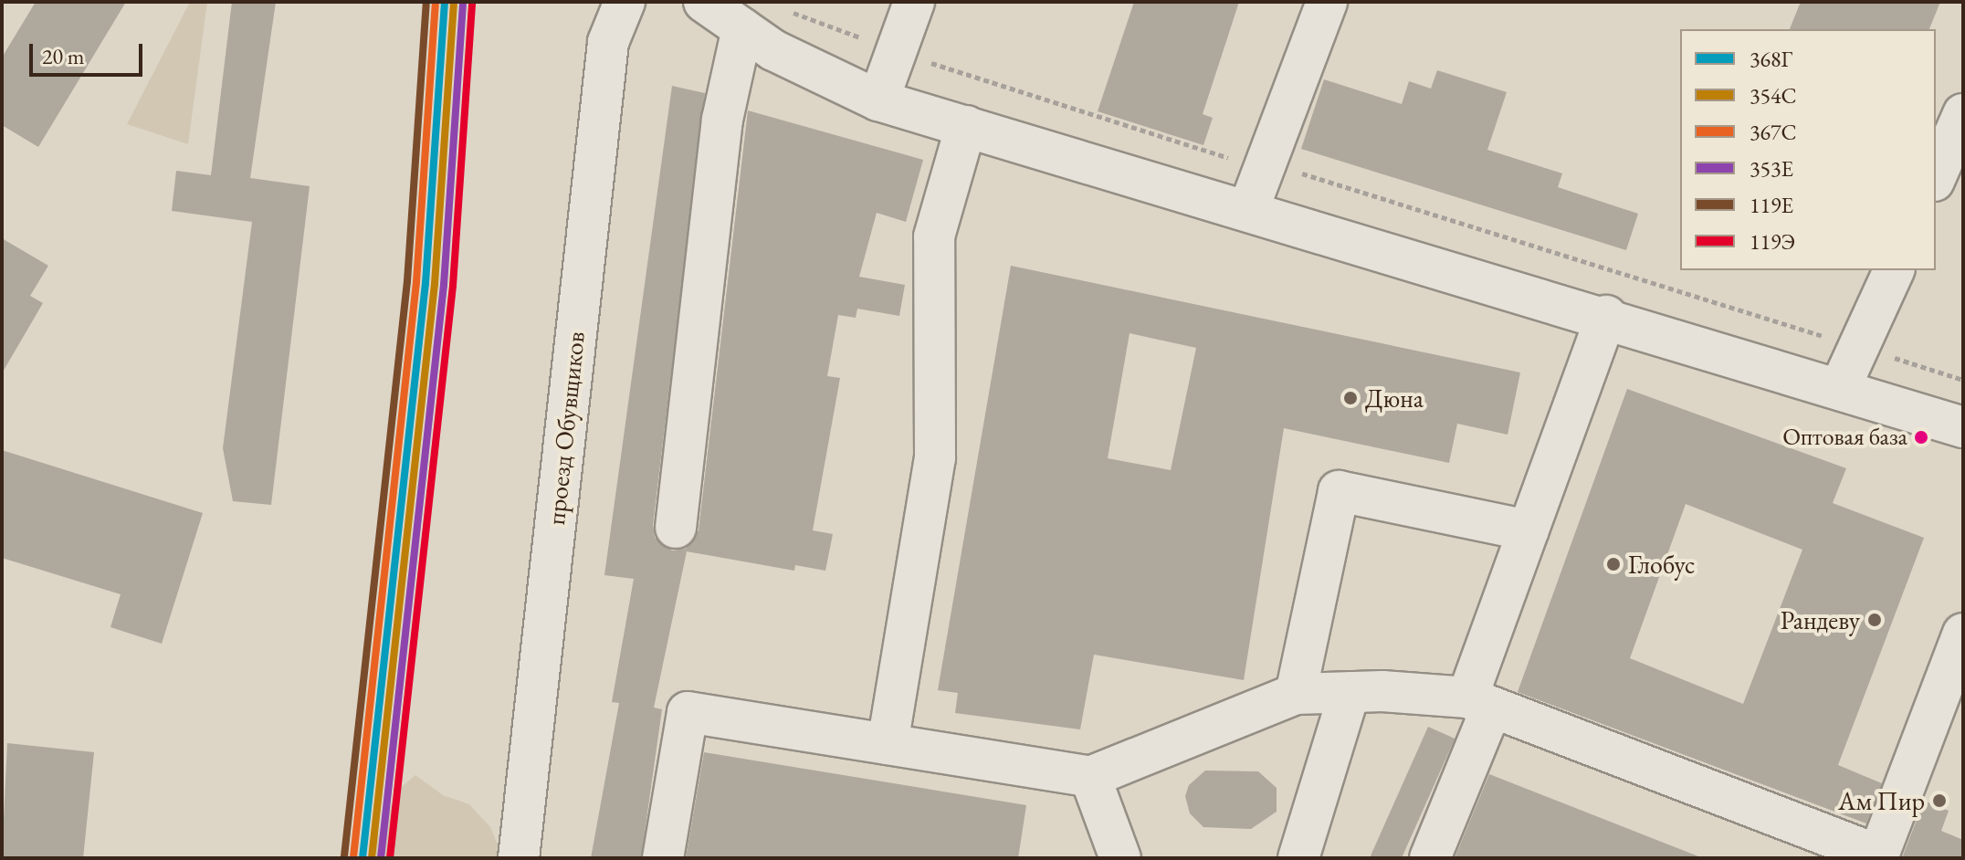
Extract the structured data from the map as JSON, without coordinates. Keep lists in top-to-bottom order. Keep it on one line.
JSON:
{"streets":{"street":["проезд Обувщиков"]},"places":["Дюна","Оптовая база","Глобус","Рандеву","Ам Пир"],"lines":["transit line 368Г","transit line 367С","transit line 119Е","transit line 354С","transit line 353Е","transit line 119Э"],"legend":["368Г","354С","367С","353Е","119Е","119Э"],"scale_bar":"20 m"}
